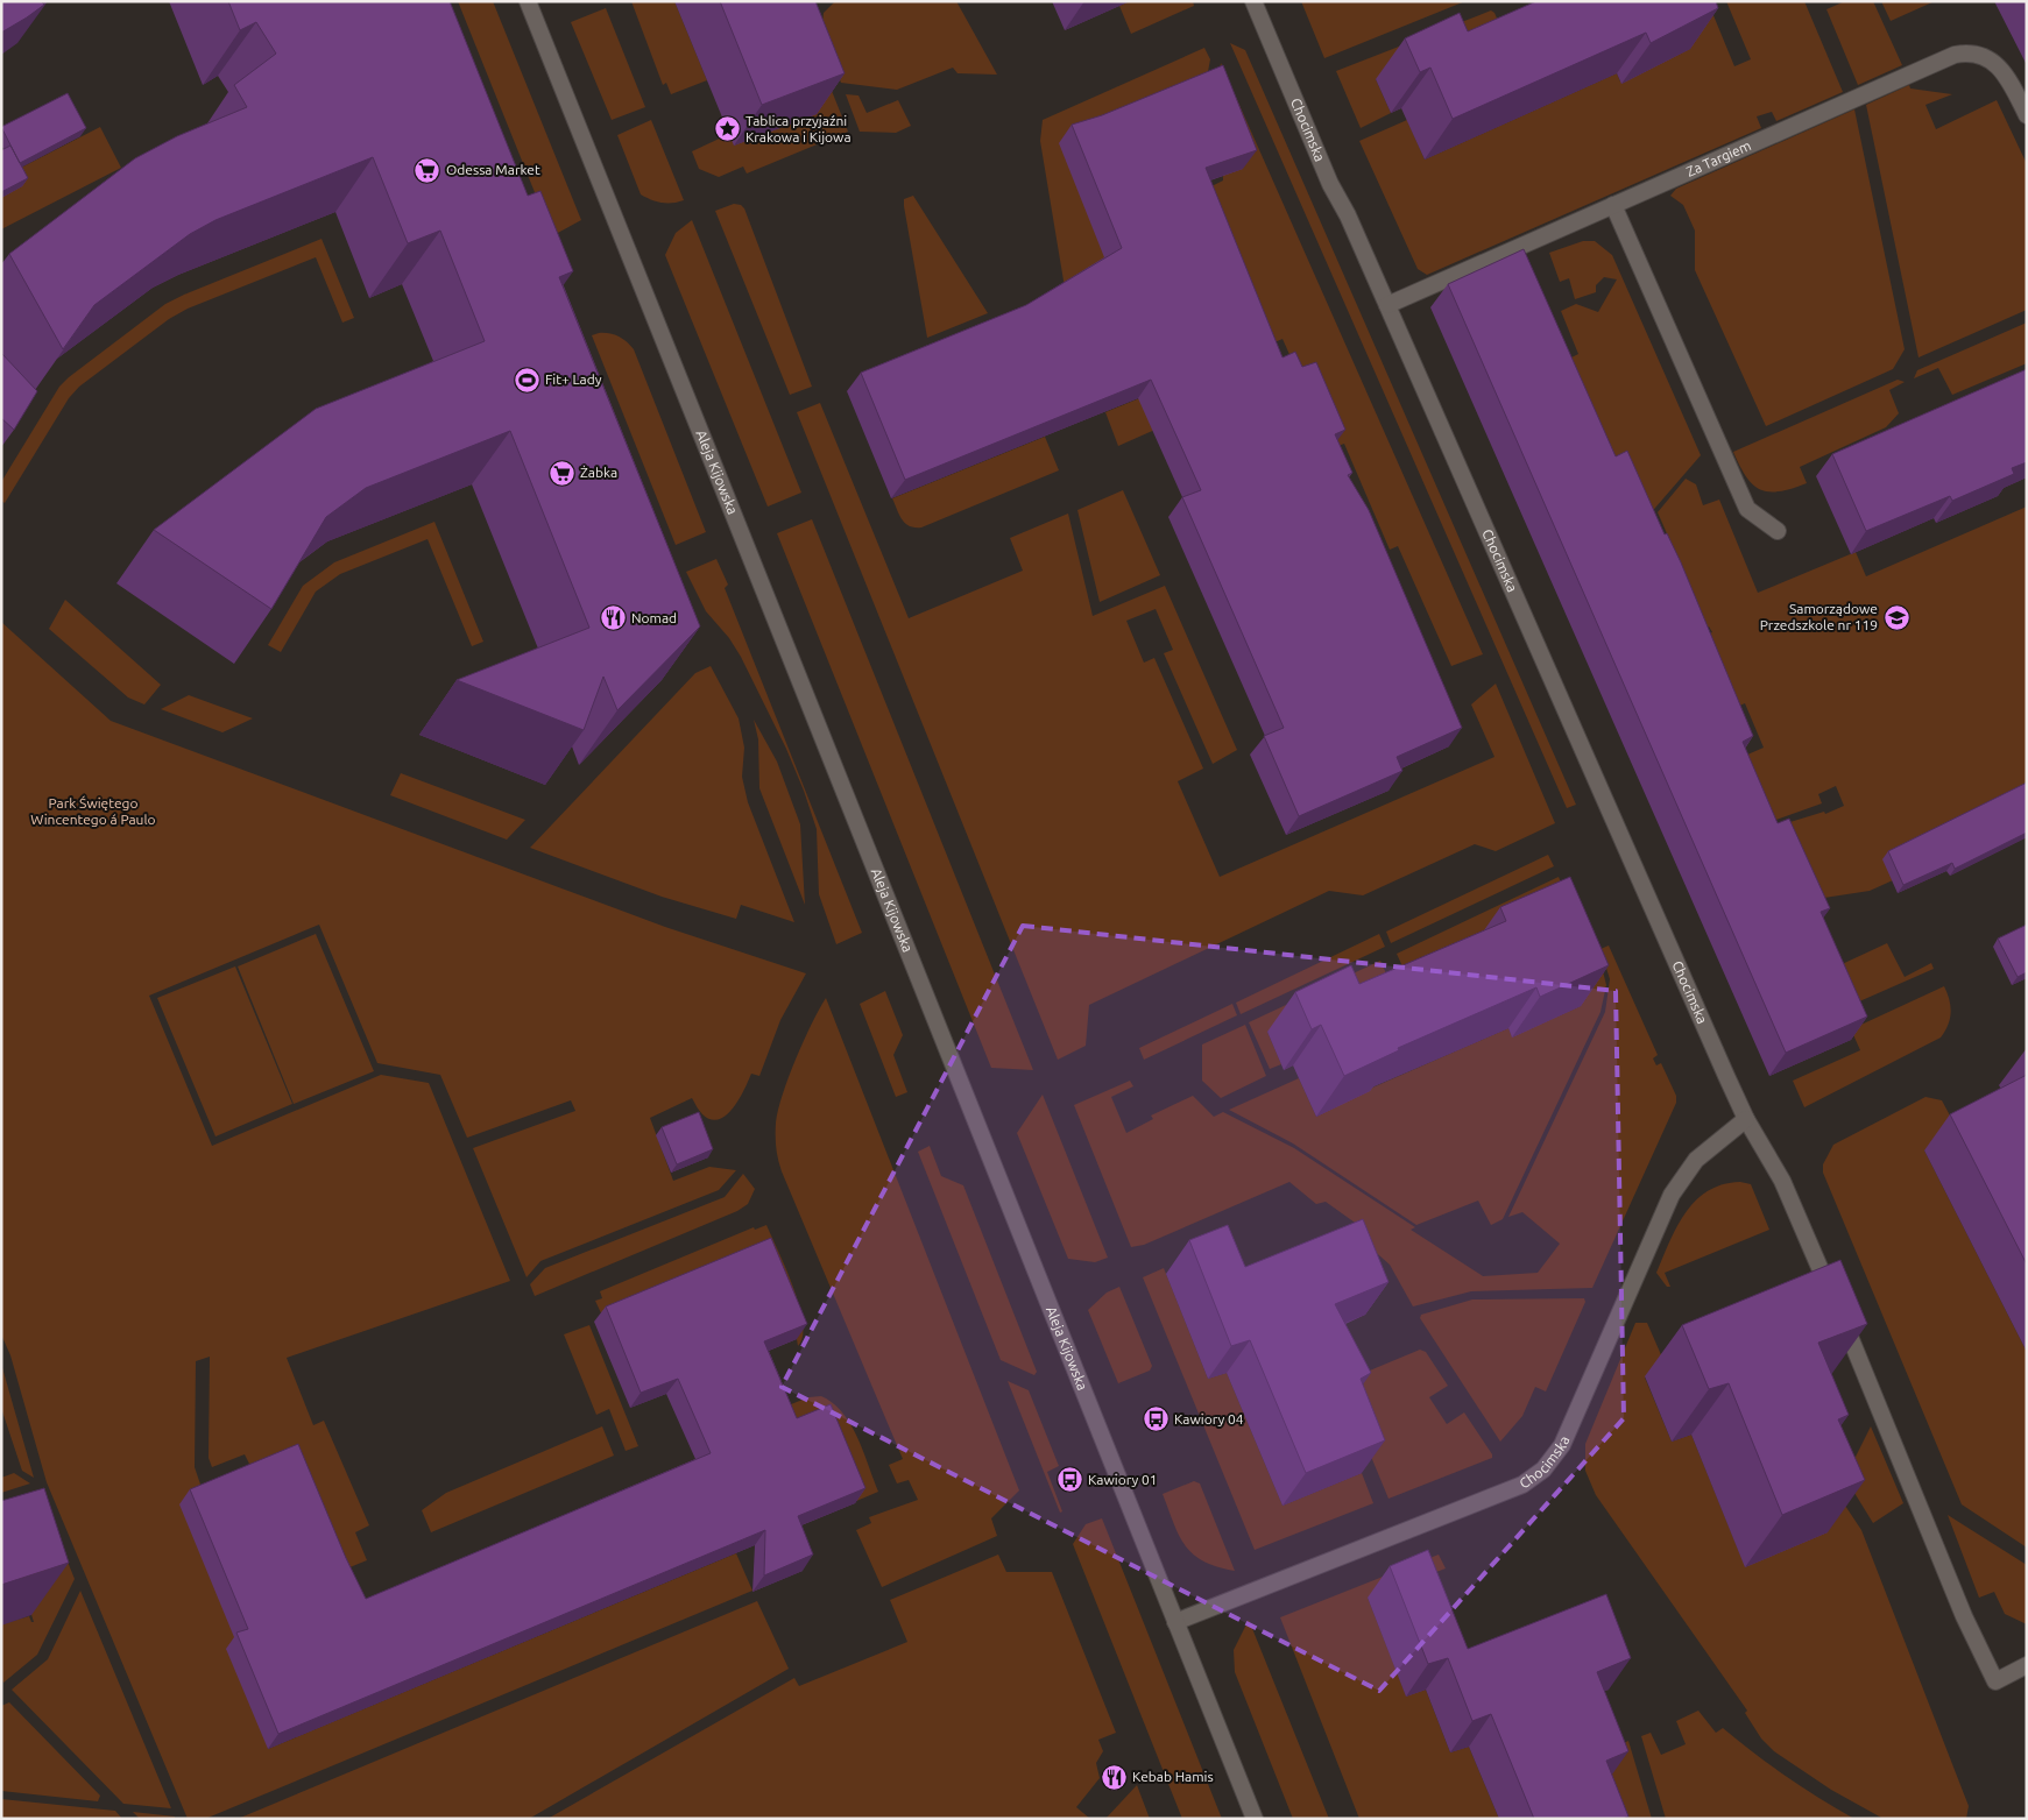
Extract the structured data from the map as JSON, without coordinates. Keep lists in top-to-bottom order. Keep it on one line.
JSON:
{"streets":{"street":["Chocimska","Za Targiem","Aleja Kijowska"]},"crossings":[["Chocimska","Za Targiem"],["Chocimska","Aleja Kijowska"]],"parks":["Park Świętego Wincentego á Paulo"],"places":{"place":["Tablica przyjaźni Krakowa i Kijowa"],"supermarket":["Odessa Market","Żabka"],"sports":["Fit+ Lady"],"school or university":["Samorządowe Przedszkole nr 119"],"restaurant":["Nomad","Kebab Hamis"],"bus stop":["Kawiory 04","Kawiory 01"]}}
